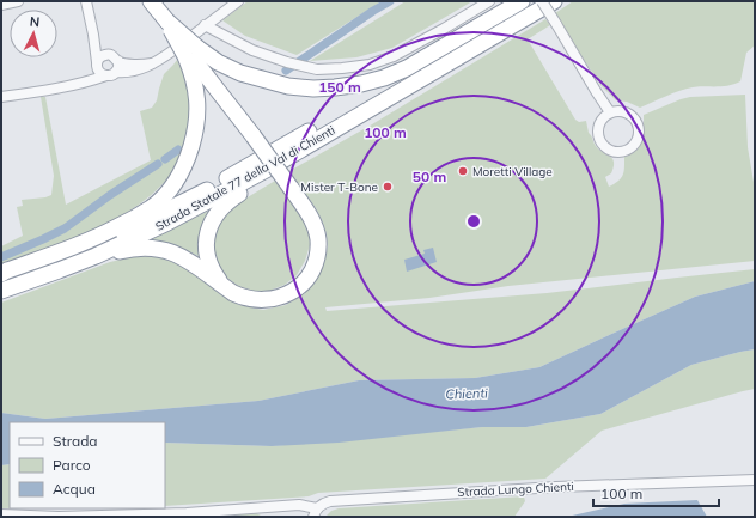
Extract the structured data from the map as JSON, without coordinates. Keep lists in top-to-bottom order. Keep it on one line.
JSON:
{"streets":{"highway":["Strada Statale 77 della Val di Chienti"],"street":["Strada Lungo Chienti"]},"water":["Chienti"],"places":["Moretti Village","Mister T-Bone"],"legend":["Strada","Parco","Acqua"],"scale_bar":"100 m","north":"top","rings":["150 m","100 m","50 m"]}
